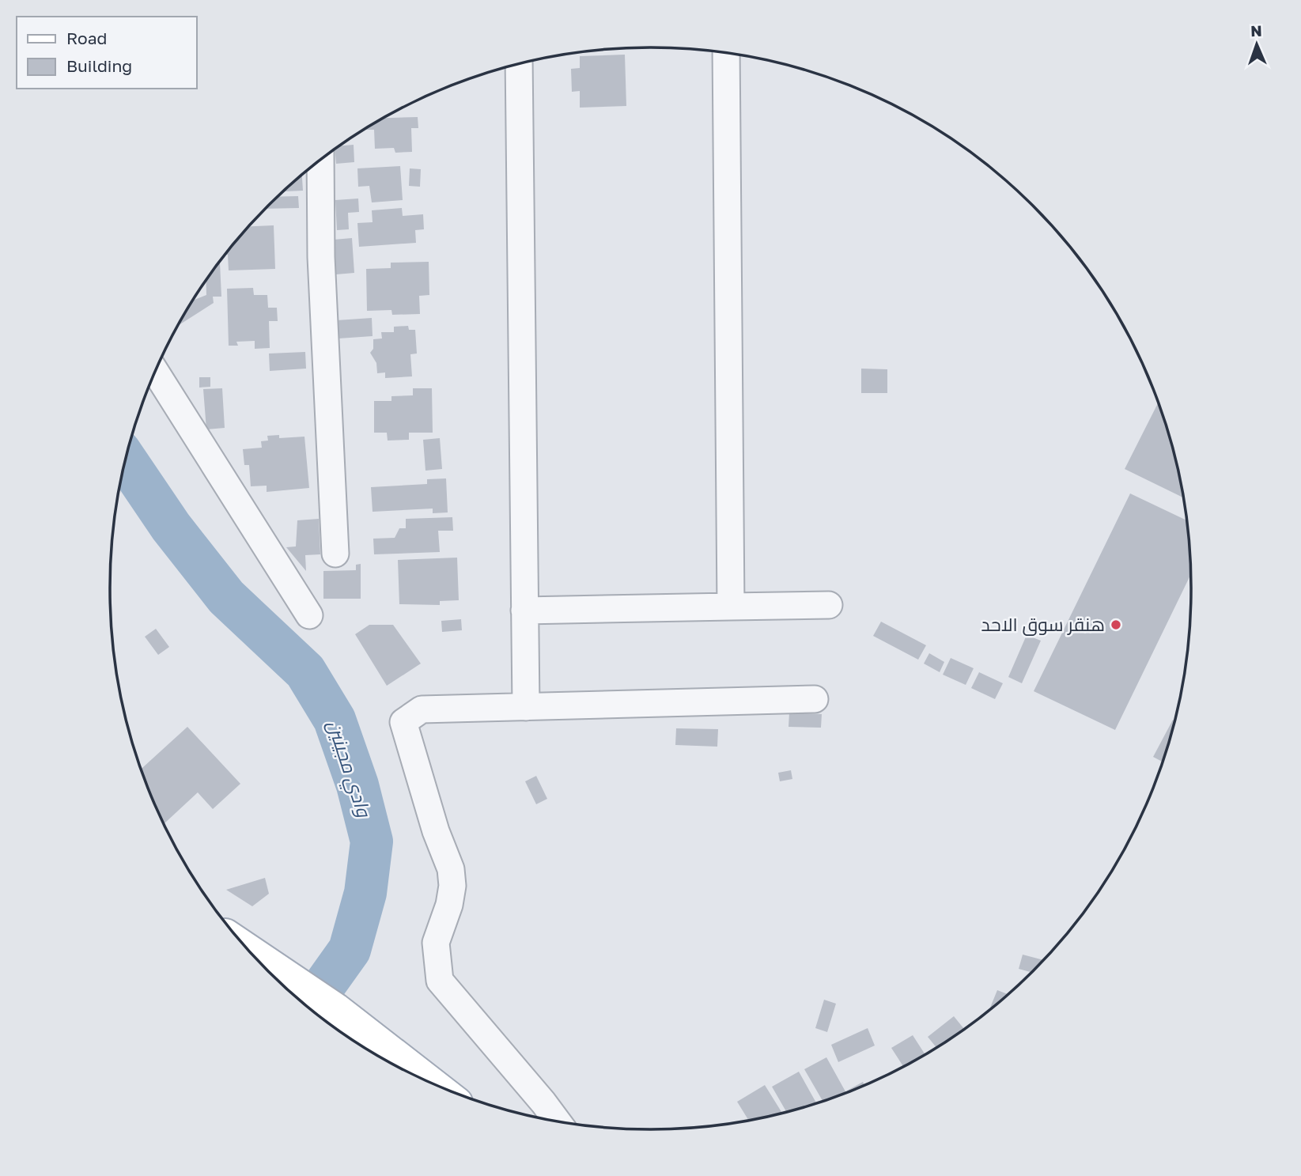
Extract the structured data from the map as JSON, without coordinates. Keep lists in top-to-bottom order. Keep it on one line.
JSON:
{"water":["وادي مجينين"],"places":["هنقر سوق الاحد"],"legend":["Road","Building"],"north":"top"}
